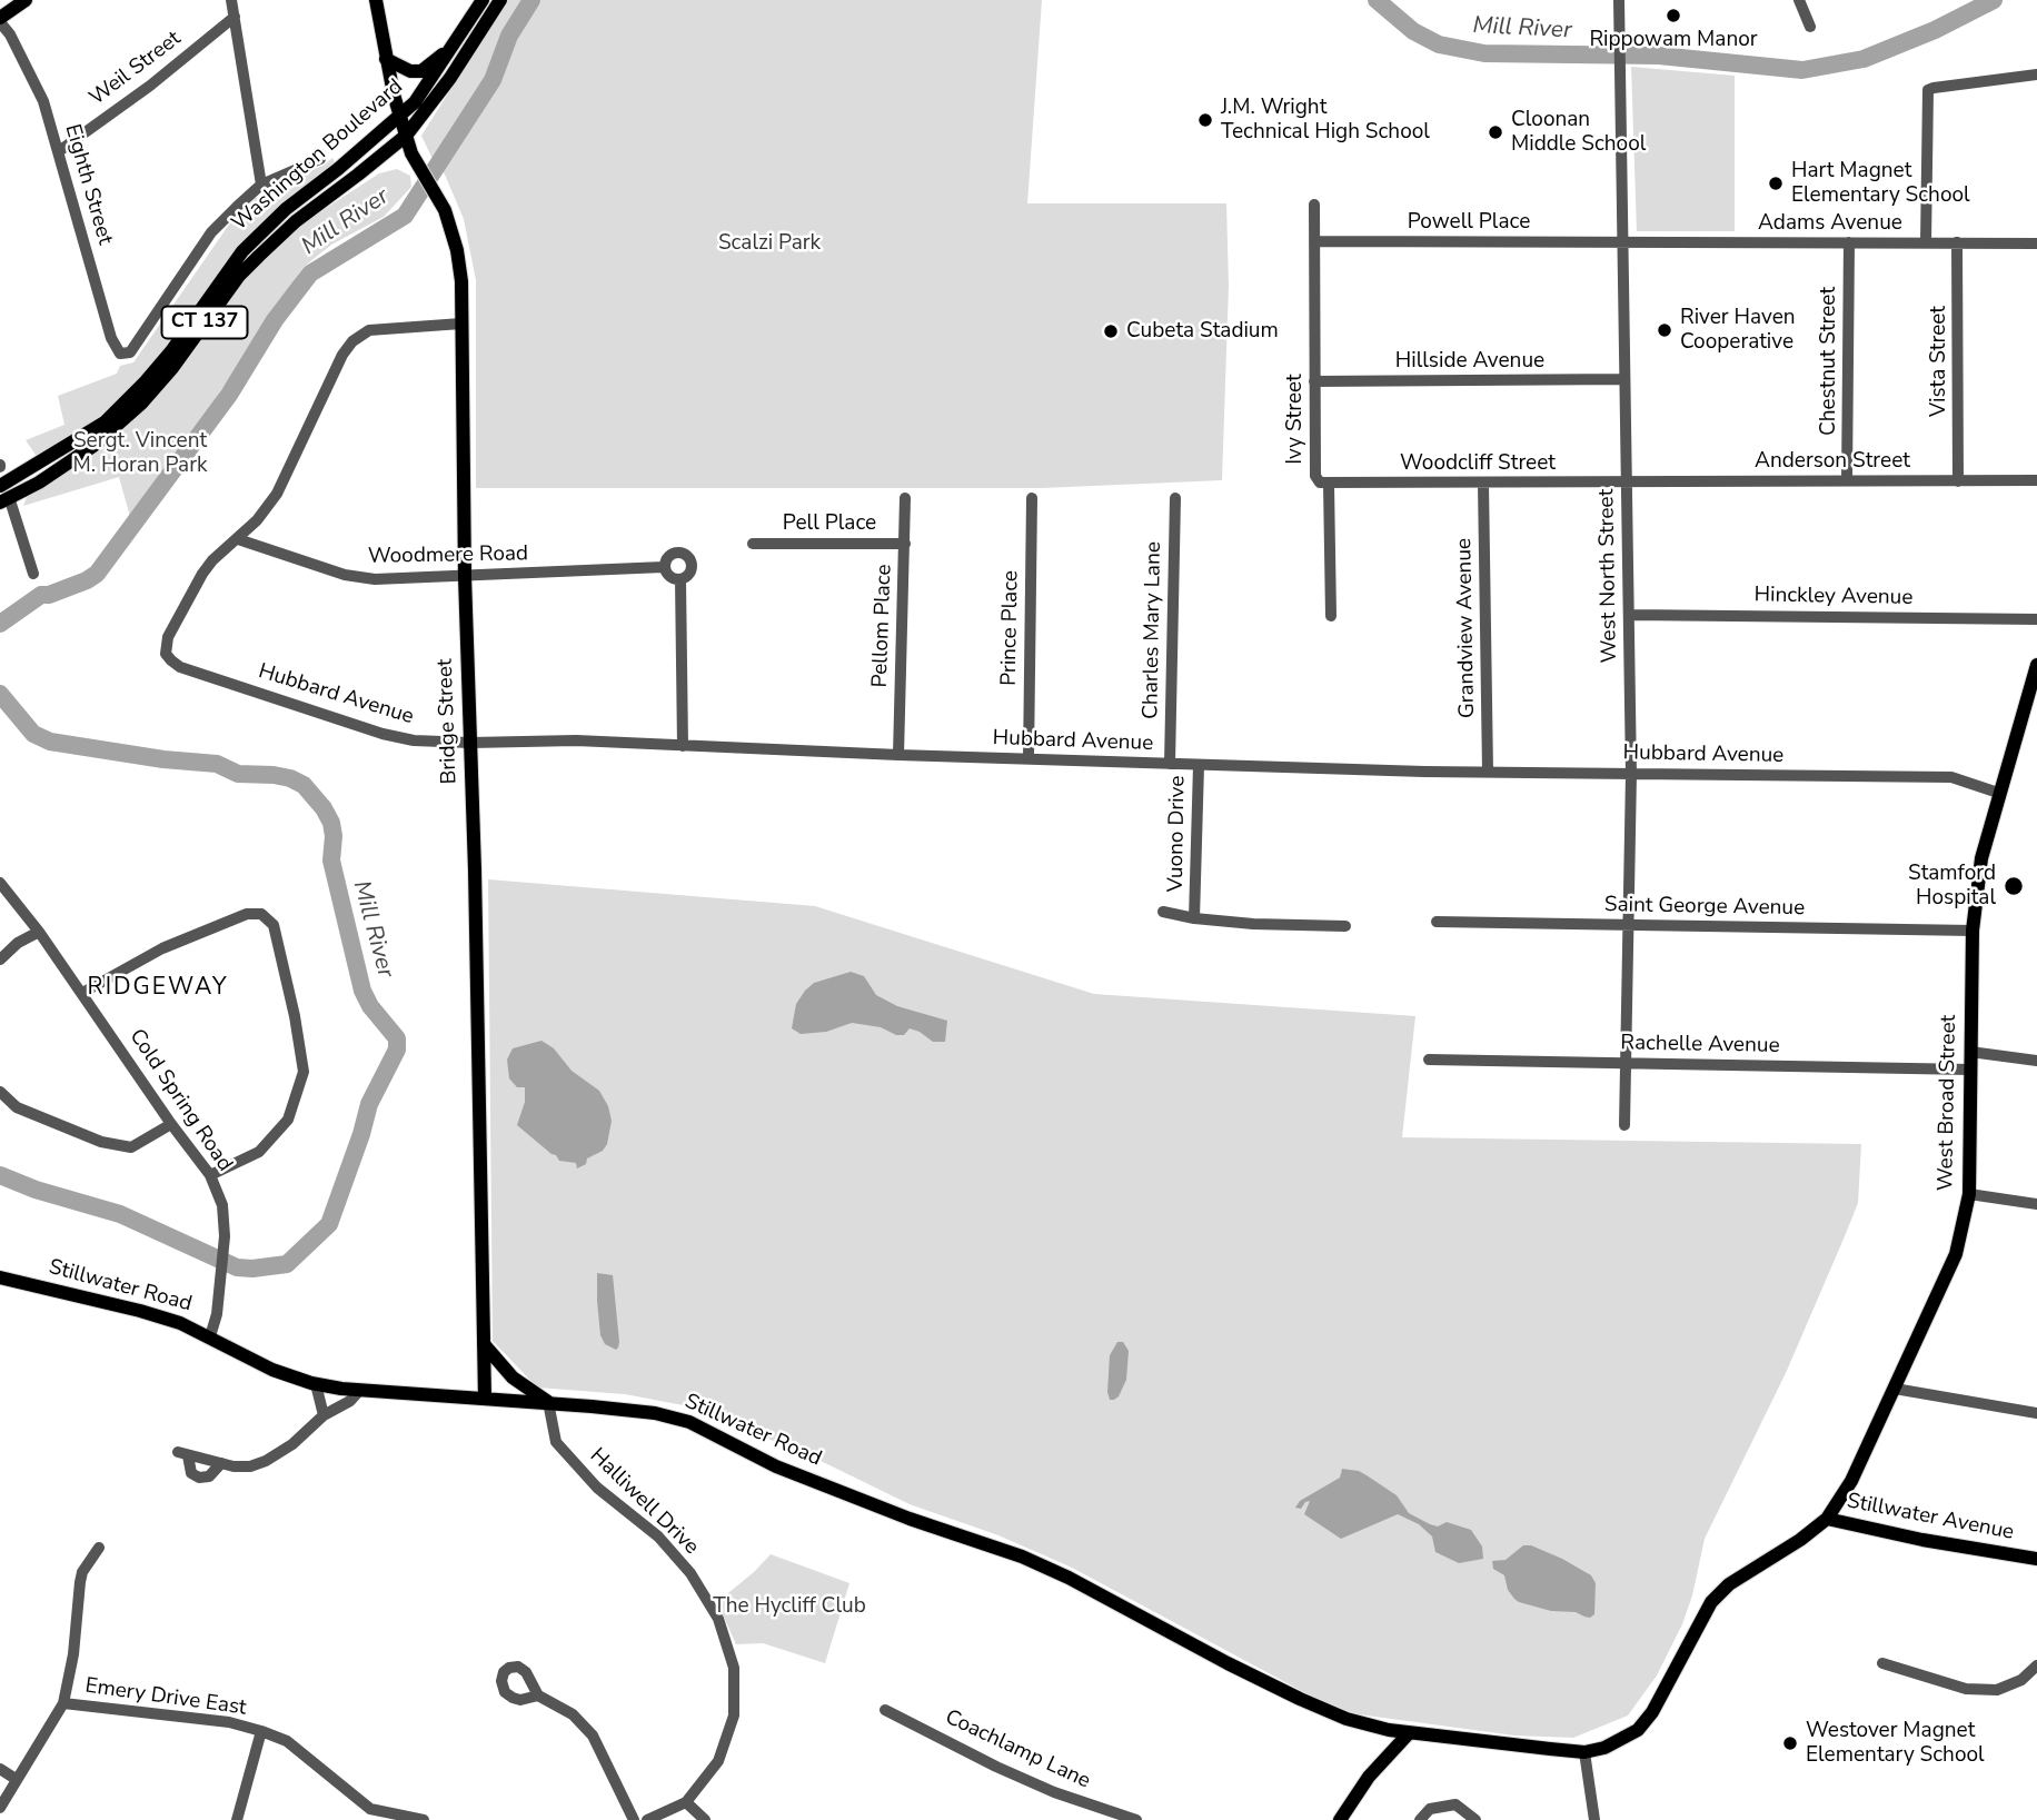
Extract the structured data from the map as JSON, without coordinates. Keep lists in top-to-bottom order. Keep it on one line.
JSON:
{"streets":{"main road":["Washington Boulevard","CT 137","Bridge Street","West Broad Street","Stillwater Road","Stillwater Avenue"],"street":["Weil Street","Eighth Street","Powell Place","Adams Avenue","Hillside Avenue","Chestnut Street","Vista Street","Ivy Street","Anderson Street","Woodcliff Street","Pell Place","Woodmere Road","West North Street","Hinckley Avenue","Pellom Place","Prince Place","Grandview Avenue","Charles Mary Lane","Hubbard Avenue","Vuono Drive","Saint George Avenue","Rachelle Avenue","Cold Spring Road","Halliwell Drive","Emery Drive East","Coachlamp Lane"]},"crossings":[["Weil Street","Eighth Street"],["Washington Boulevard","Bridge Street"],["Powell Place","Adams Avenue"],["Powell Place","Ivy Street"],["Powell Place","West North Street"],["Adams Avenue","Chestnut Street"],["Adams Avenue","Vista Street"],["Adams Avenue","West North Street"],["Hillside Avenue","Ivy Street"],["Hillside Avenue","West North Street"],["Chestnut Street","Anderson Street"],["Vista Street","Anderson Street"],["Ivy Street","Woodcliff Street"],["Anderson Street","Woodcliff Street"],["Anderson Street","West North Street"],["Woodcliff Street","West North Street"],["Woodcliff Street","Grandview Avenue"],["Pell Place","Pellom Place"],["Woodmere Road","Hubbard Avenue"],["Woodmere Road","Bridge Street"],["West North Street","Hinckley Avenue"],["West North Street","Hubbard Avenue"],["West North Street","Saint George Avenue"],["West North Street","Rachelle Avenue"],["Pellom Place","Hubbard Avenue"],["Prince Place","Hubbard Avenue"],["Grandview Avenue","Hubbard Avenue"],["Charles Mary Lane","Hubbard Avenue"],["Hubbard Avenue","Bridge Street"],["Hubbard Avenue","Vuono Drive"],["Hubbard Avenue","West Broad Street"],["Bridge Street","Stillwater Road"],["Saint George Avenue","West Broad Street"],["Rachelle Avenue","West Broad Street"],["Cold Spring Road","Stillwater Road"],["West Broad Street","Stillwater Avenue"],["Stillwater Road","Halliwell Drive"],["Stillwater Road","Stillwater Avenue"]],"districts":["RIDGEWAY"],"water":["Mill River"],"parks":["Scalzi Park","Sergt. Vincent M. Horan Park","The Hycliff Club"],"places":["Rippowam Manor","J.M. Wright Technical High School","Cloonan Middle School","Hart Magnet Elementary School","River Haven Cooperative","Cubeta Stadium","Stamford Hospital","Westover Magnet Elementary School"]}
